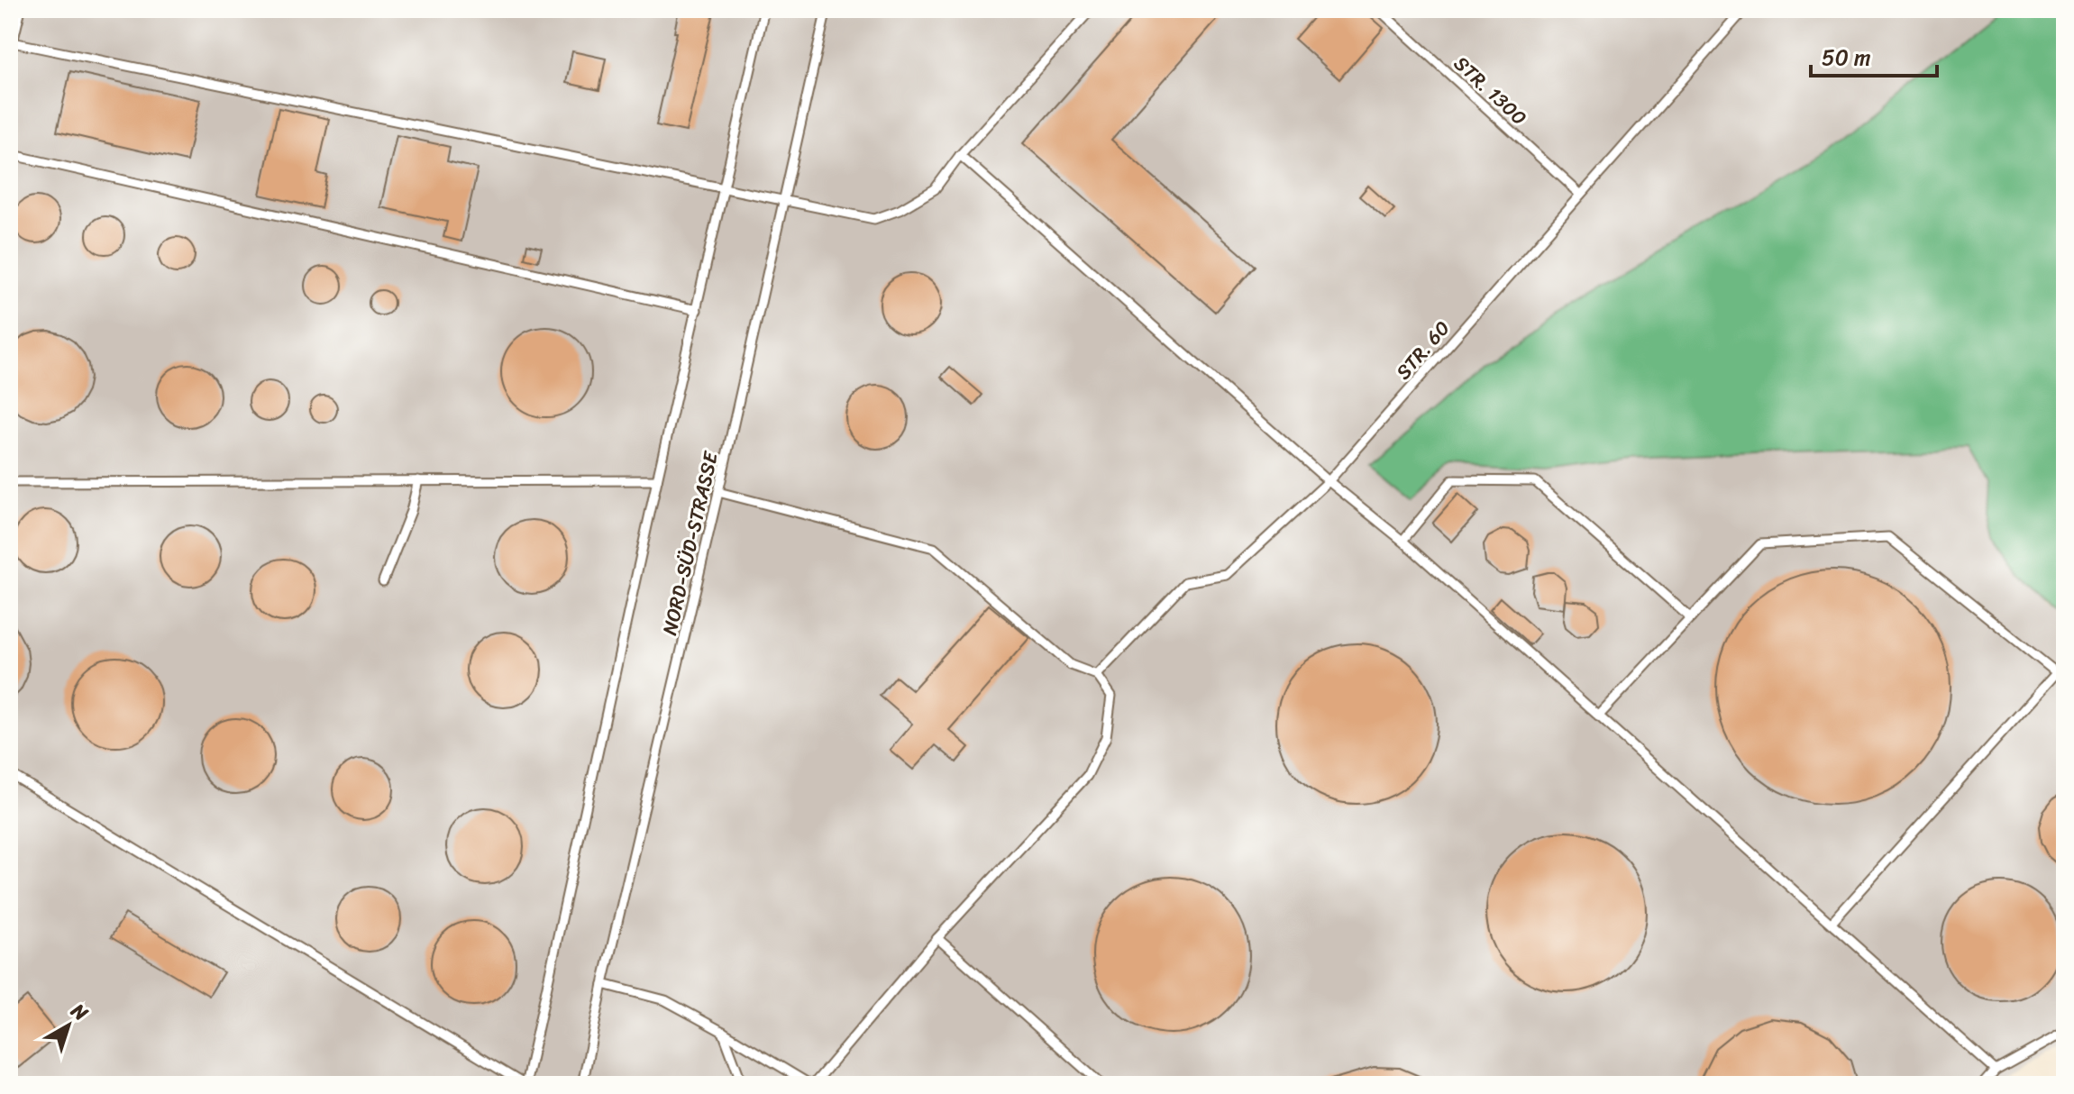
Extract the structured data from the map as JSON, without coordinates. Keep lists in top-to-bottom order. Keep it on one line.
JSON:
{"streets":{"lane":["STR. 1300","STR. 60","NORD-SÜD-STRASSE"]},"crossings":[["STR. 1300","STR. 60"]],"scale_bar":"50 m","north":"top right"}
